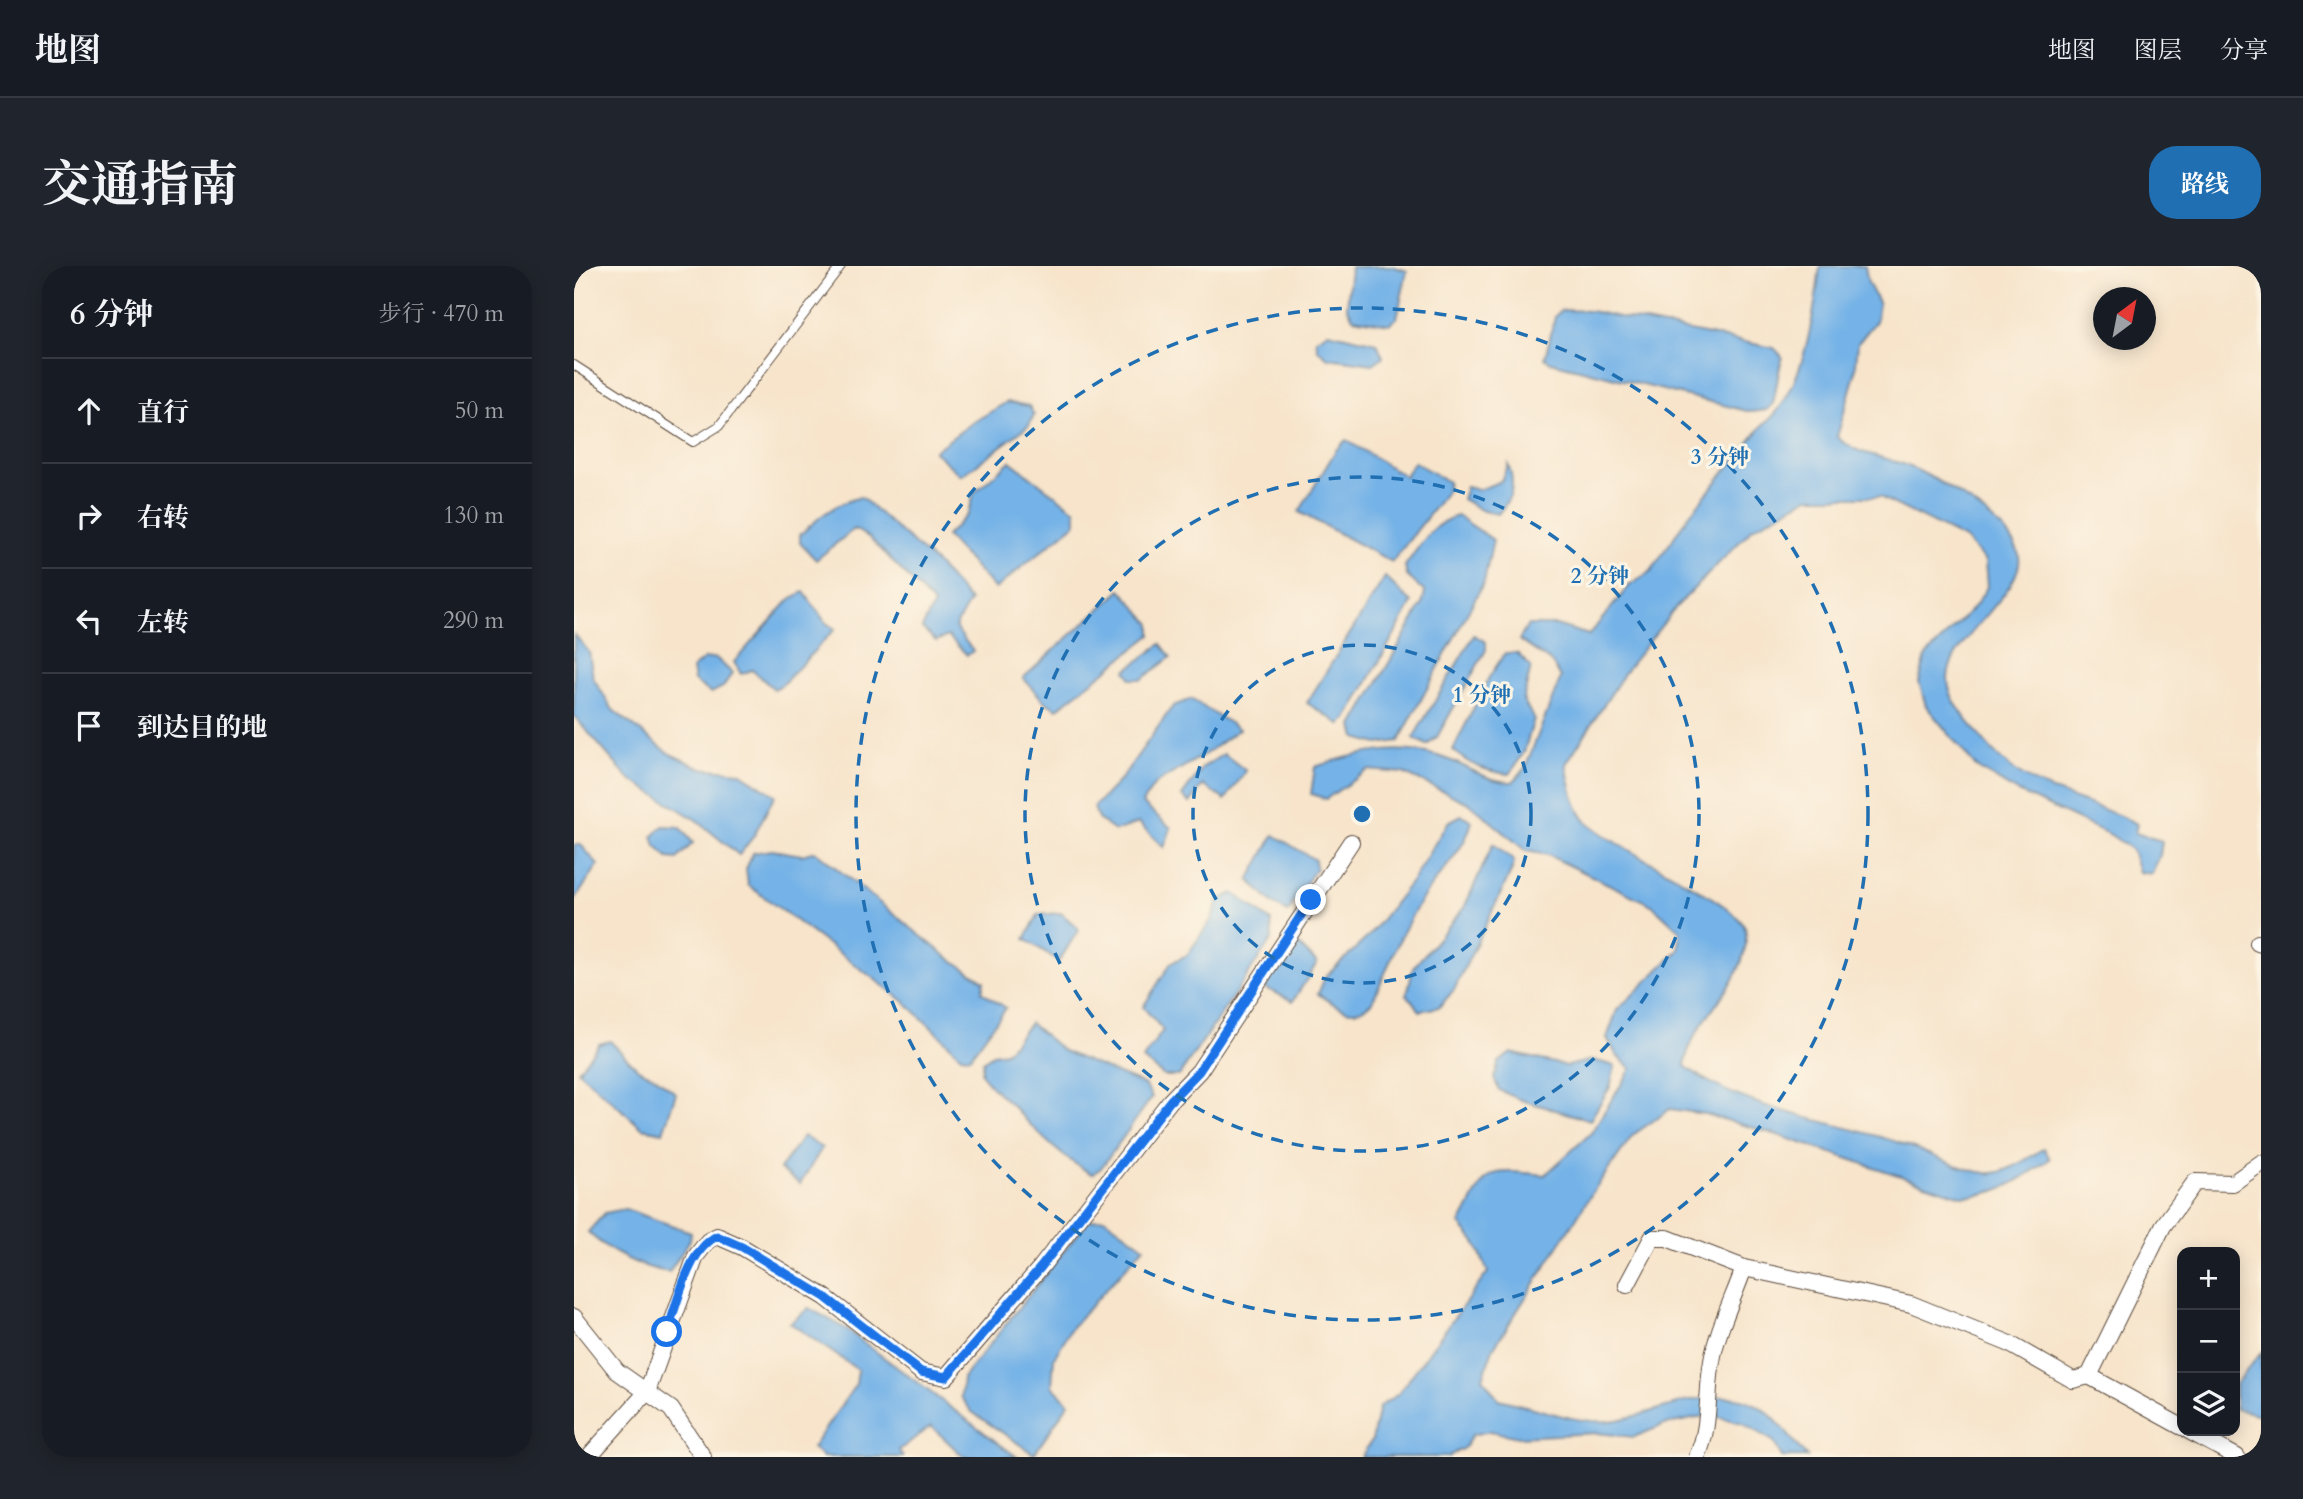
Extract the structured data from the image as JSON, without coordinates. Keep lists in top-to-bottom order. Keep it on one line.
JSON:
{"north":"top right","page":{"header":"地图","nav":["地图","图层","分享"],"title":"交通指南","buttons":"路线","heading":["6 分钟","步行 · 470 m"],"list":[["直行","50 m"],["右转","130 m"],["左转","290 m"],"到达目的地"],"map_buttons":["+","−"]},"rings":["3 分钟","2 分钟","1 分钟"]}
